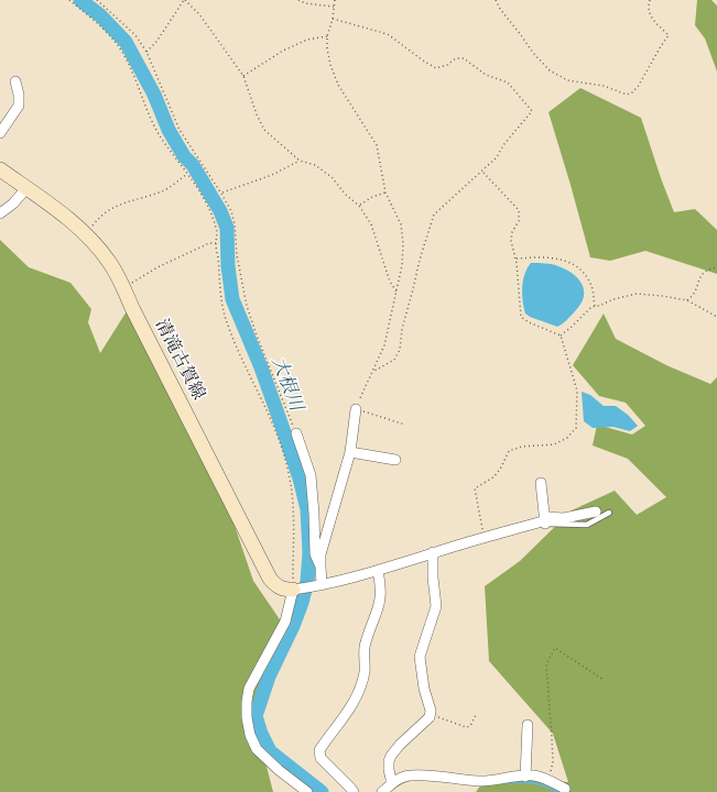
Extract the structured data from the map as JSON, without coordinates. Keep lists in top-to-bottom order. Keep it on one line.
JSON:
{"streets":{"main road":["清滝古賀線"]},"water":["大根川"]}
